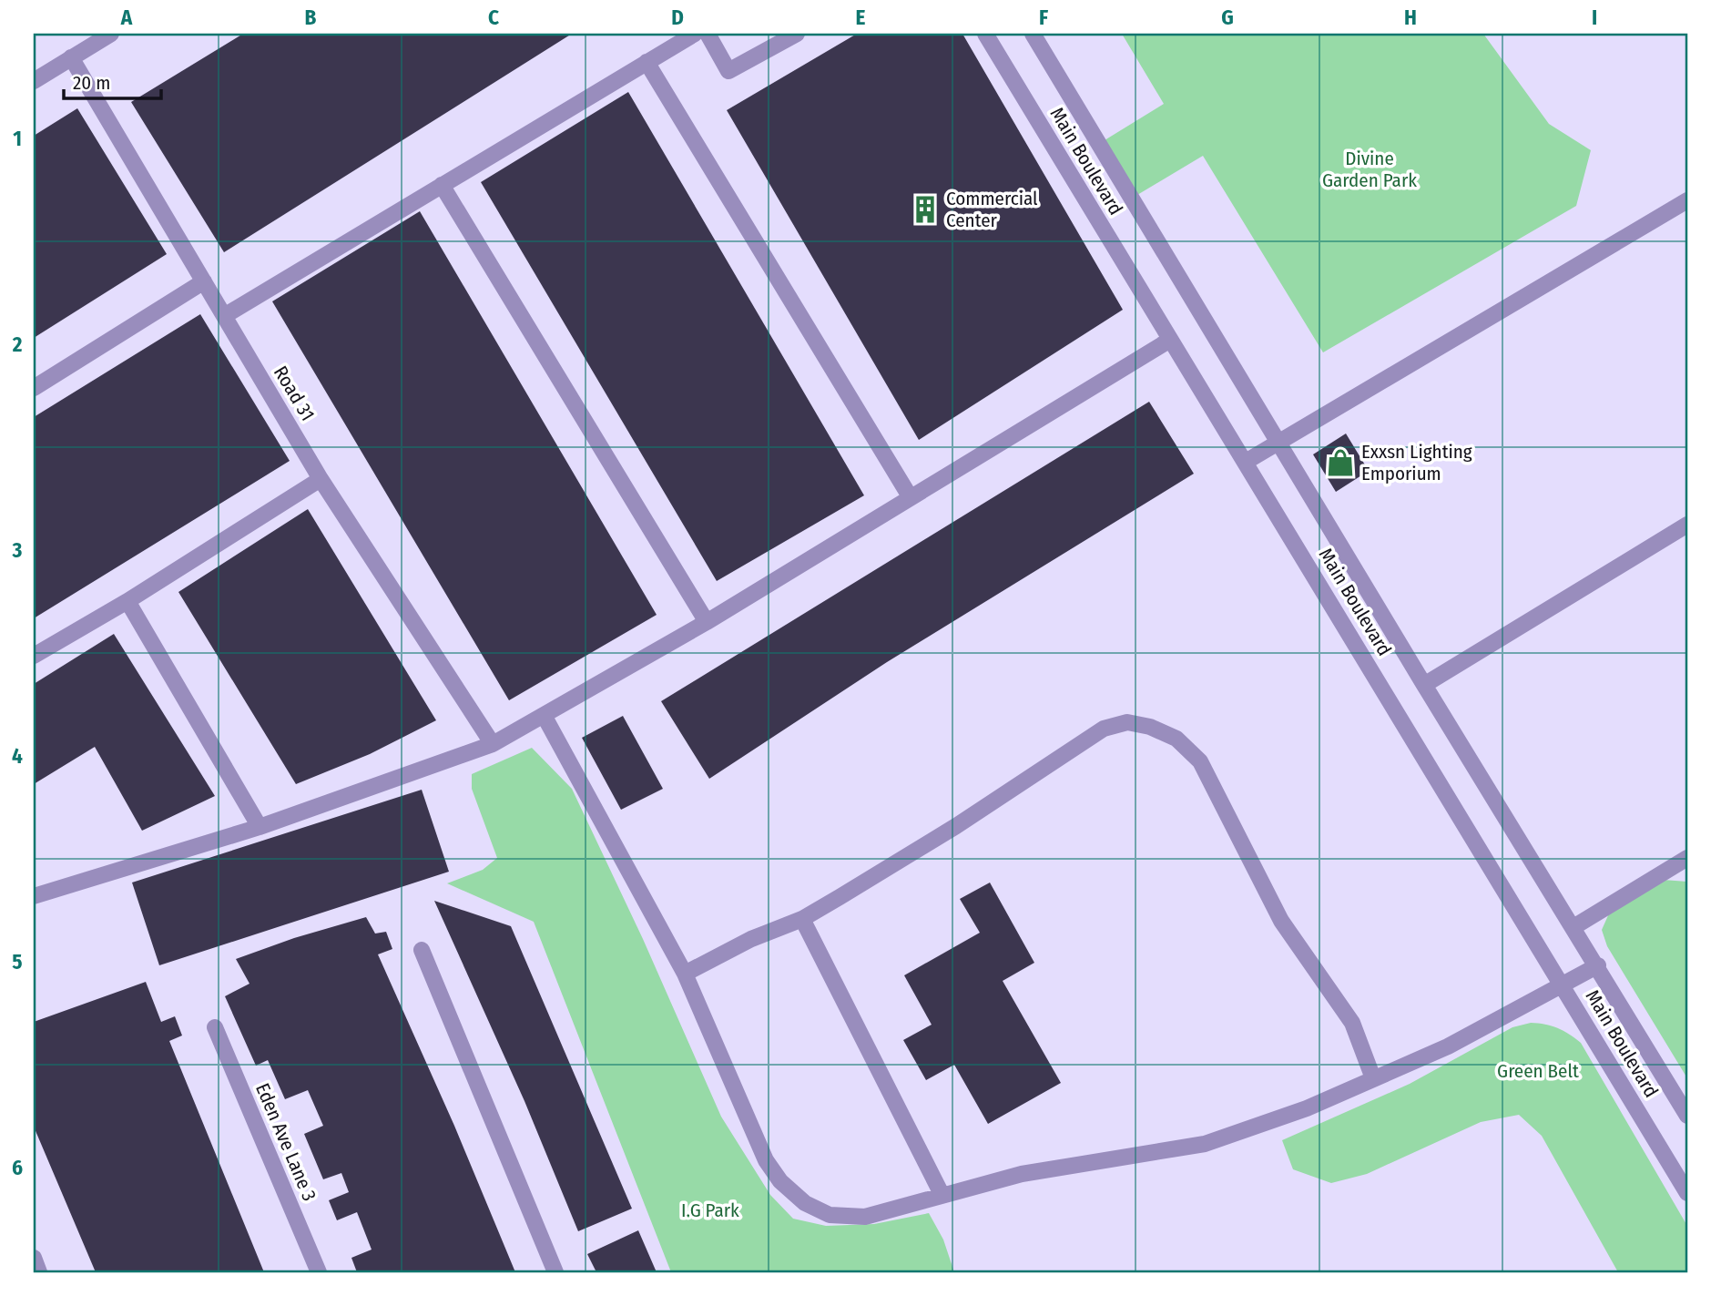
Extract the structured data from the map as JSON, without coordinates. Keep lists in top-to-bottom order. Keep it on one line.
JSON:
{"streets":{"street":["Main Boulevard","Road 31","Eden Ave Lane 3"]},"parks":["Divine Garden Park","Green Belt","I.G Park"],"places":{"building":["Commercial Center"],"shop":["Exxsn Lighting Emporium"]},"scale_bar":"20 m","grid":{"columns":["A","B","C","D","E","F","G","H","I"],"rows":["1","2","3","4","5","6"]}}
